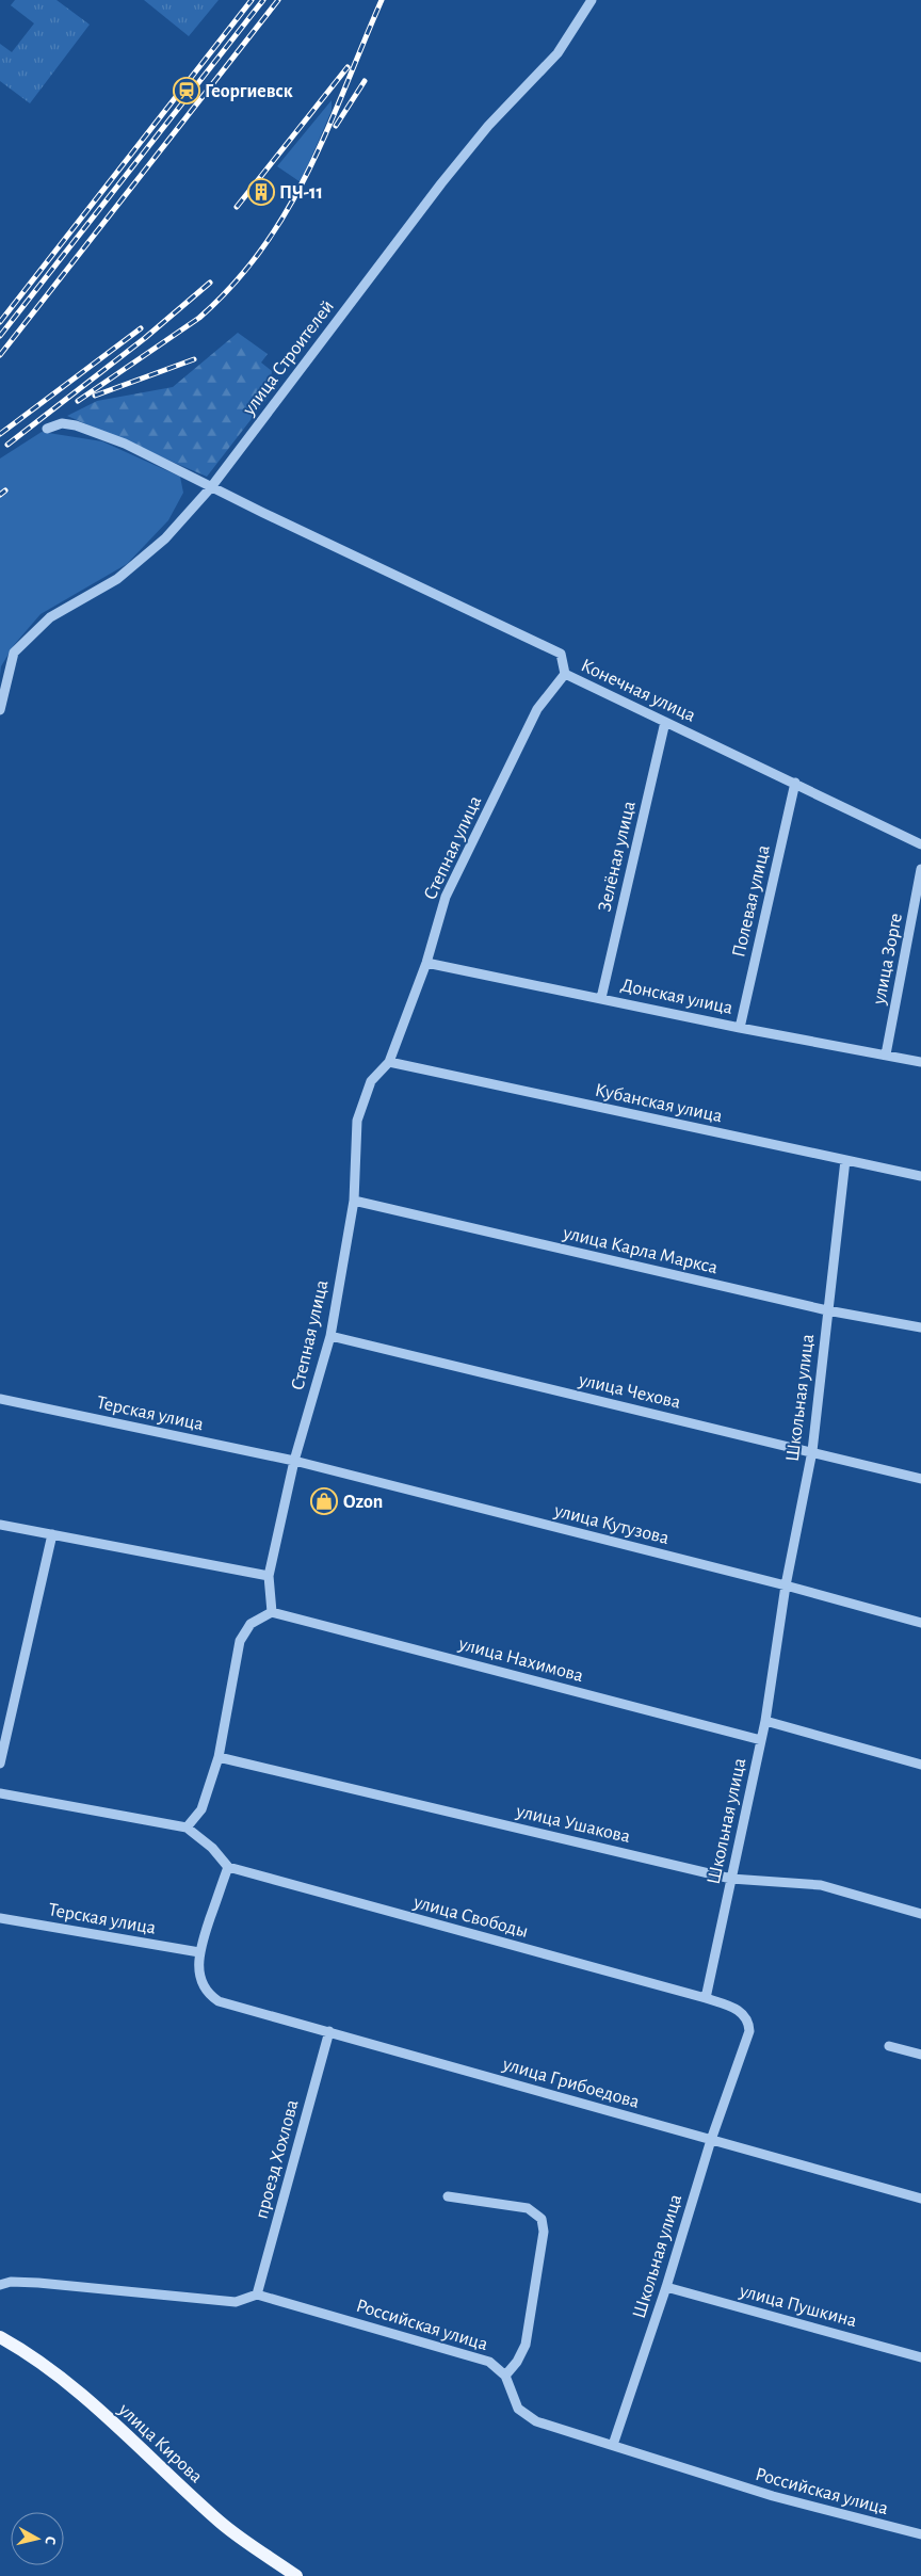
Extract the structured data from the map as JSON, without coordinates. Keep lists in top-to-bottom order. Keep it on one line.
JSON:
{"streets":{"main road":["улица Кирова"],"street":["улица Строителей","Конечная улица","Степная улица","Зелёная улица","Полевая улица","улица Зорге","Донская улица","Кубанская улица","улица Карла Маркса","улица Чехова","Школьная улица","Терская улица","улица Кутузова","улица Нахимова","улица Ушакова","улица Свободы","улица Грибоедова","проезд Хохлова","улица Пушкина","Российская улица"]},"crossings":[["улица Строителей","Конечная улица"],["Конечная улица","Степная улица"],["Конечная улица","Зелёная улица"],["Конечная улица","Полевая улица"],["Степная улица","Донская улица"],["Степная улица","Кубанская улица"],["Степная улица","улица Карла Маркса"],["Степная улица","улица Чехова"],["Степная улица","Терская улица"],["Степная улица","улица Кутузова"],["Степная улица","улица Нахимова"],["Зелёная улица","Донская улица"],["Полевая улица","Донская улица"],["улица Зорге","Донская улица"],["Кубанская улица","Школьная улица"],["улица Карла Маркса","Школьная улица"],["улица Чехова","Школьная улица"],["Школьная улица","улица Кутузова"],["Школьная улица","улица Нахимова"],["Школьная улица","улица Ушакова"],["Школьная улица","улица Свободы"],["Школьная улица","улица Грибоедова"],["Школьная улица","улица Пушкина"],["Школьная улица","Российская улица"],["Терская улица","улица Кутузова"],["Терская улица","улица Грибоедова"],["улица Грибоедова","проезд Хохлова"],["проезд Хохлова","Российская улица"]],"places":{"station":["Георгиевск"],"building":["ПЧ-11"],"shop":["Ozon"]},"north":"right"}
